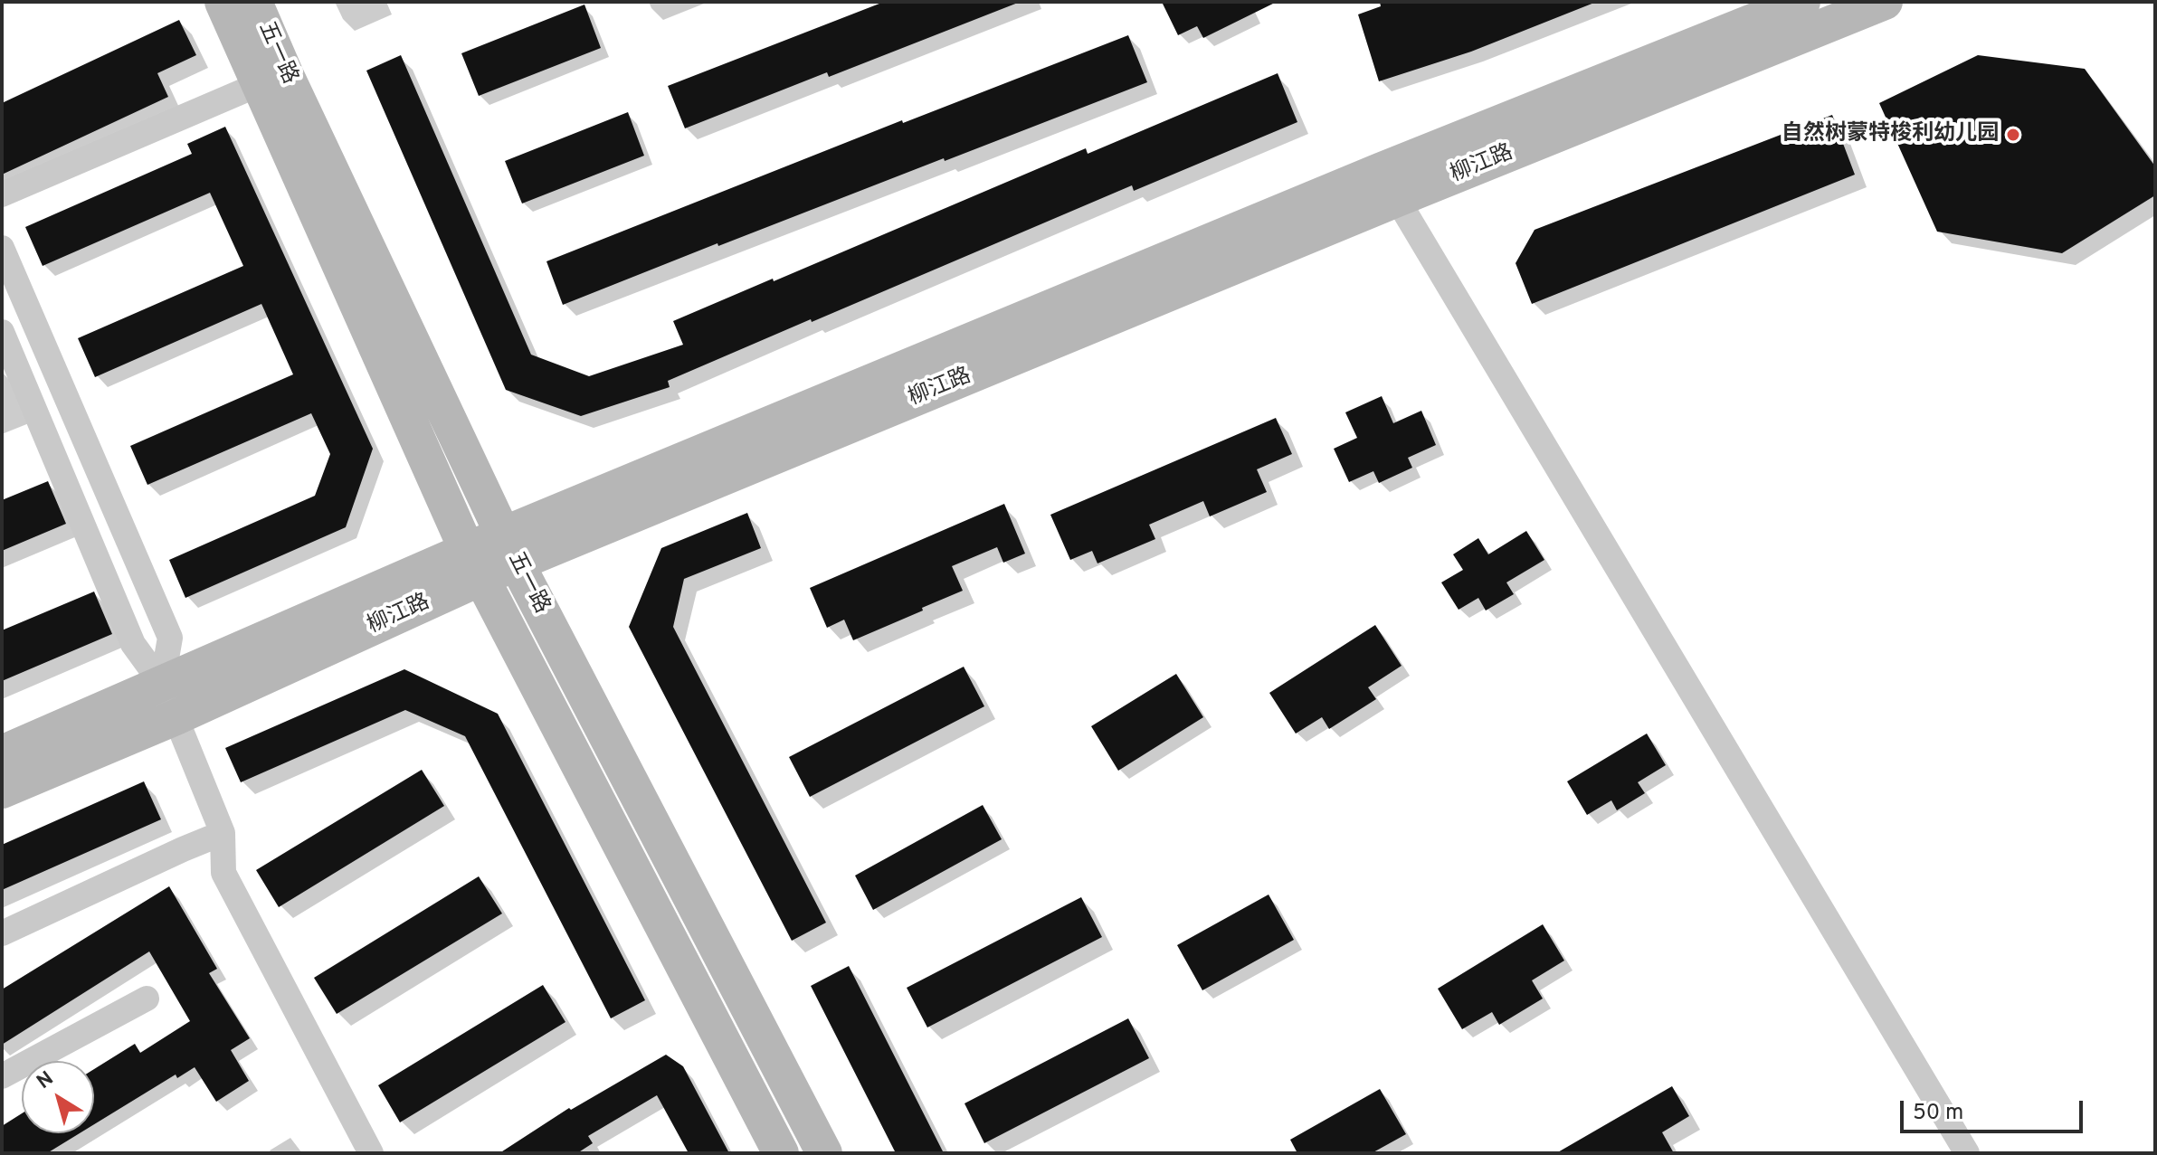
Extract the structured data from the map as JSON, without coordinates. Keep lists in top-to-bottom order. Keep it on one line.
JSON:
{"streets":{"street":["五一路","柳江路"]},"crossings":[["五一路","柳江路"]],"places":["自然树蒙特梭利幼儿园"],"scale_bar":"50 m","north":"top left"}
